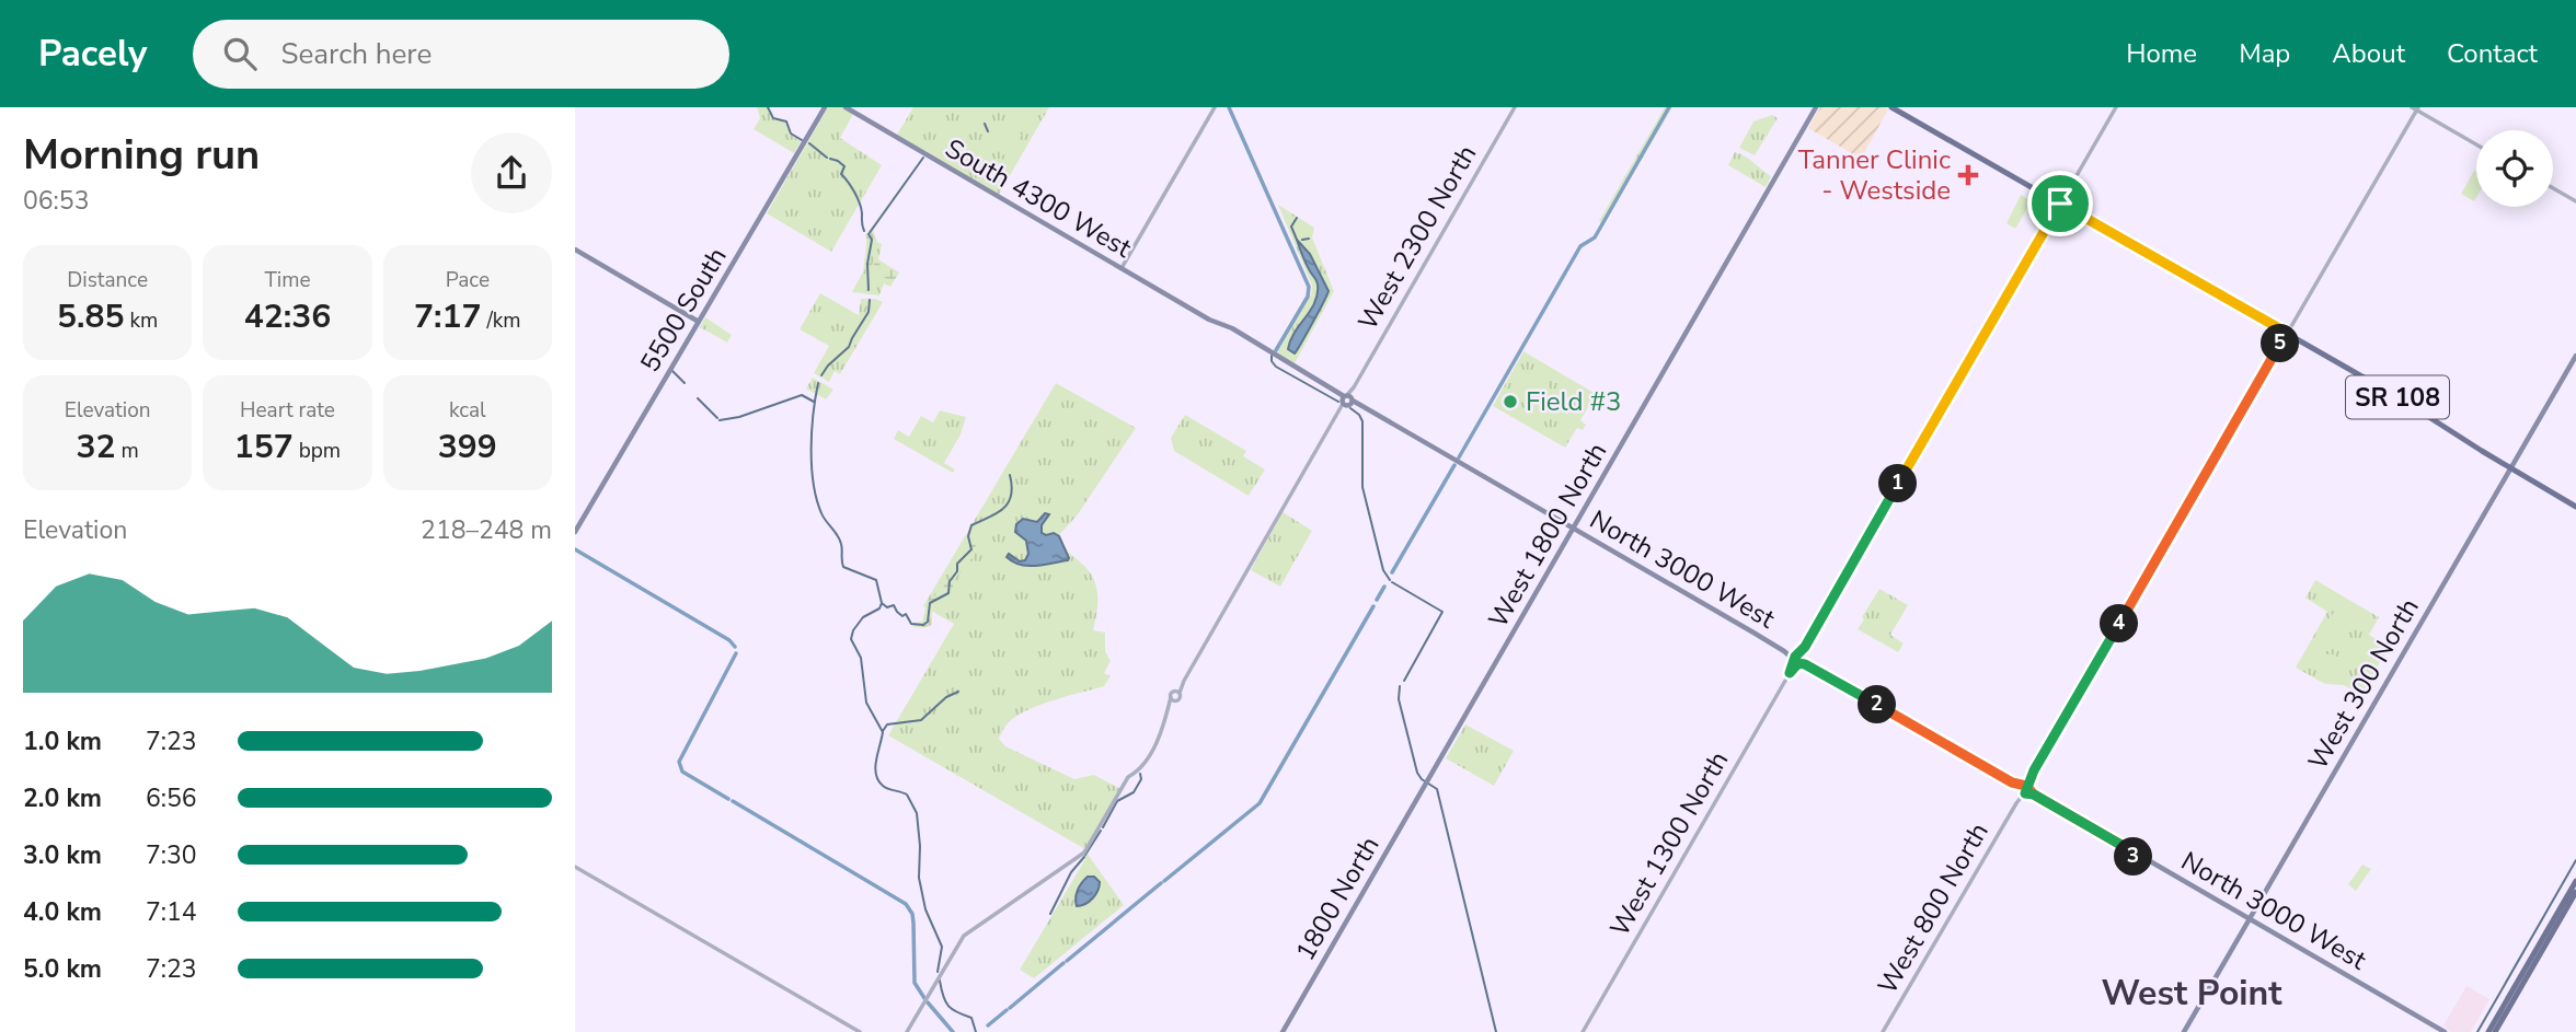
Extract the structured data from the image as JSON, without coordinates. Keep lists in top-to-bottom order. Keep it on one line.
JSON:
{"streets":{"main road":["South 4300 West","5500 South","SR 108","West 1800 North","North 3000 West","West 300 North","1800 North"],"street":["West 2300 North","West 1300 North","West 800 North"]},"crossings":[["South 4300 West","North 3000 West"],["West 2300 North","North 3000 West"],["SR 108","West 300 North"],["SR 108","West 1300 North"],["SR 108","West 800 North"],["West 1800 North","North 3000 West"],["West 1800 North","1800 North"],["North 3000 West","West 300 North"],["North 3000 West","West 1300 North"],["North 3000 West","West 800 North"]],"districts":["West Point"],"places":{"health":["Tanner Clinic - Westside"],"other":["Field #3"]},"page":{"header":"Pacely","search":"Search here","nav":["Home","Map","About","Contact"],"heading":["Morning run","06:53"],"stats":[["Distance","5.85 km"],["Time","42:36"],["Pace","7:17 /km"],["Elevation","32 m"],["Heart rate","157 bpm"],["kcal","399"]],"pins":["5","1","4","2","3"],"chart":["Elevation","218–248 m"],"list":[{"name":"1.0 km","note":"7:23"},{"name":"2.0 km","note":"6:56"},{"name":"3.0 km","note":"7:30"},{"name":"4.0 km","note":"7:14"},{"name":"5.0 km","note":"7:23"}]}}
